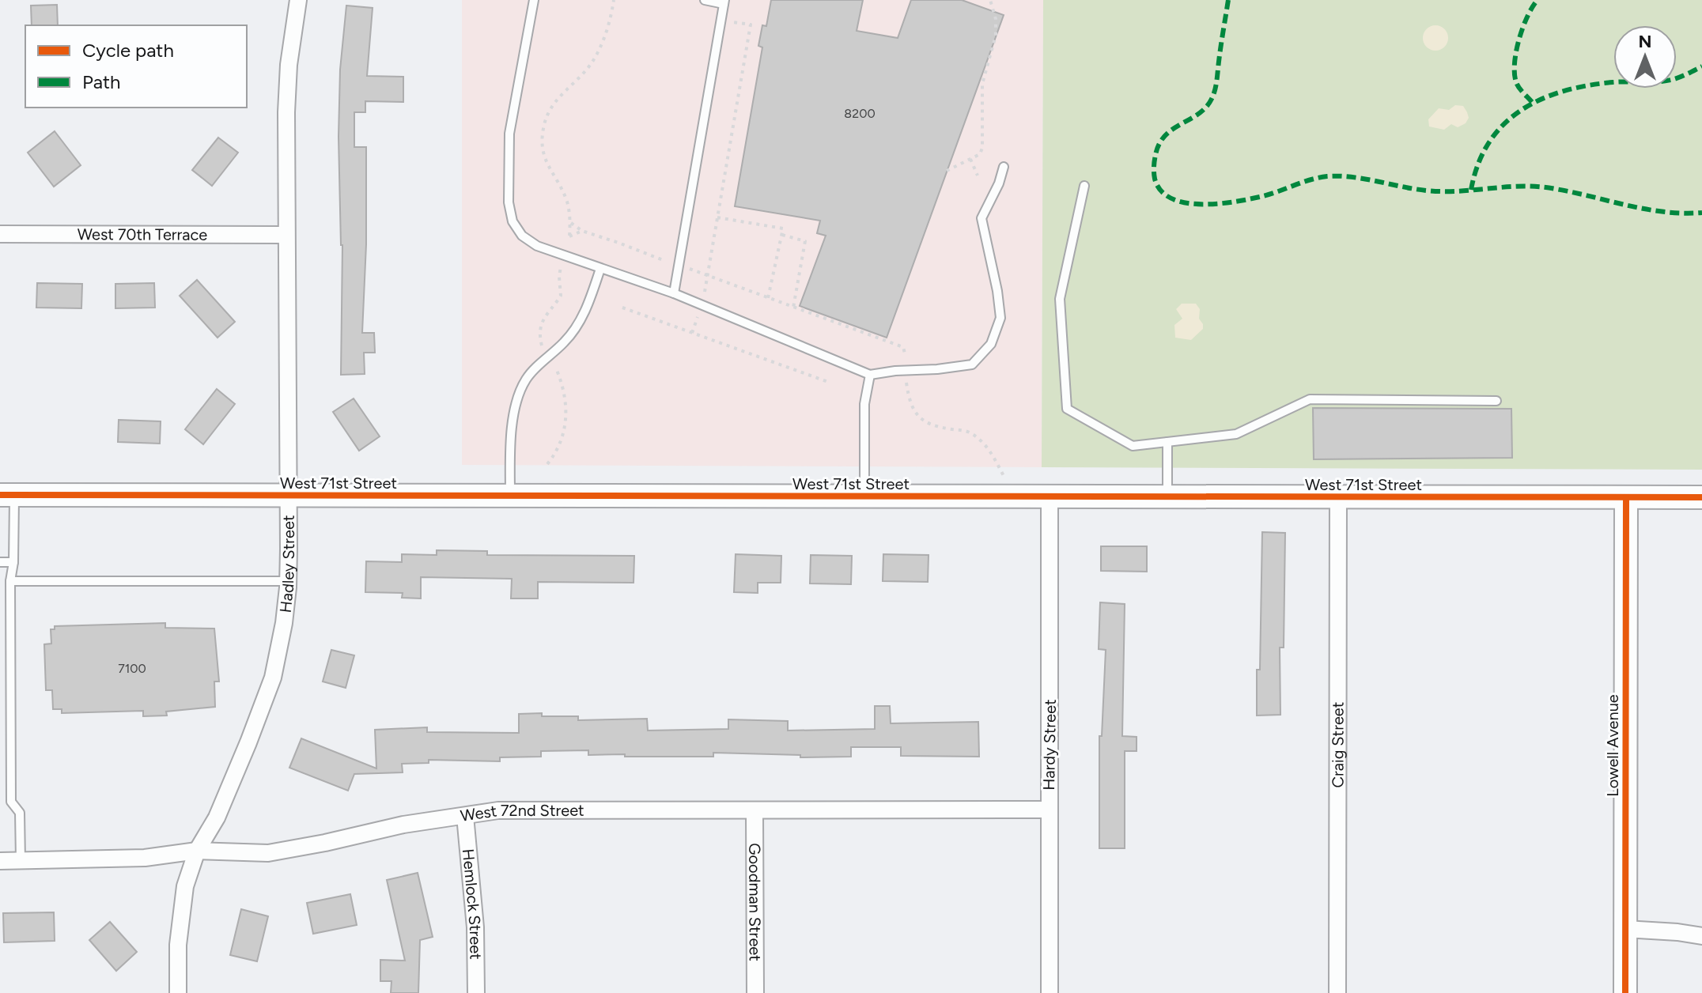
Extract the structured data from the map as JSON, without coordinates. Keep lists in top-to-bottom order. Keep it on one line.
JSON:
{"streets":{"street":["West 70th Terrace","West 71st Street","Hadley Street","Hardy Street","Craig Street","Lowell Avenue","West 72nd Street","Goodman Street","Hemlock Street"]},"crossings":[["West 70th Terrace","Hadley Street"],["West 71st Street","Hadley Street"],["West 71st Street","Hardy Street"],["West 71st Street","Craig Street"],["West 71st Street","Lowell Avenue"],["Hadley Street","West 72nd Street"],["Hardy Street","West 72nd Street"],["West 72nd Street","Goodman Street"],["West 72nd Street","Hemlock Street"]],"house_numbers":["8200","7100"],"legend":["Cycle path","Path"],"north":"top"}
